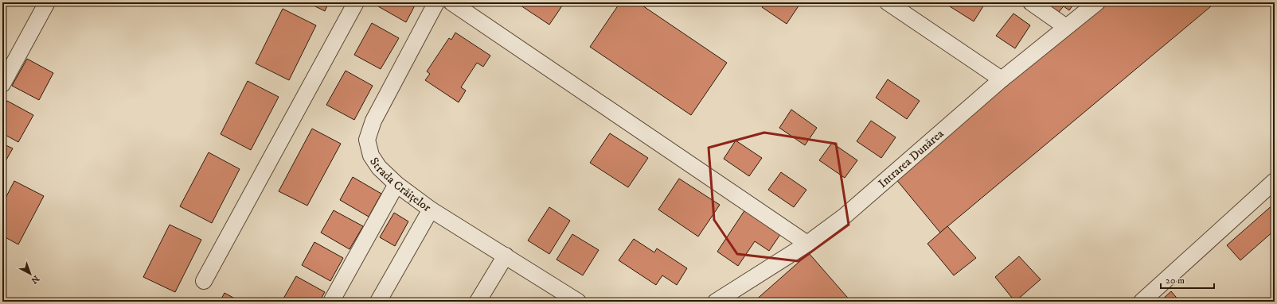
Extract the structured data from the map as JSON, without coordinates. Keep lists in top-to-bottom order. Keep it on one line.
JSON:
{"streets":{"street":["Intrarea Dunărea","Strada Crăițelor"]},"scale_bar":"20 m","north":"bottom right"}
